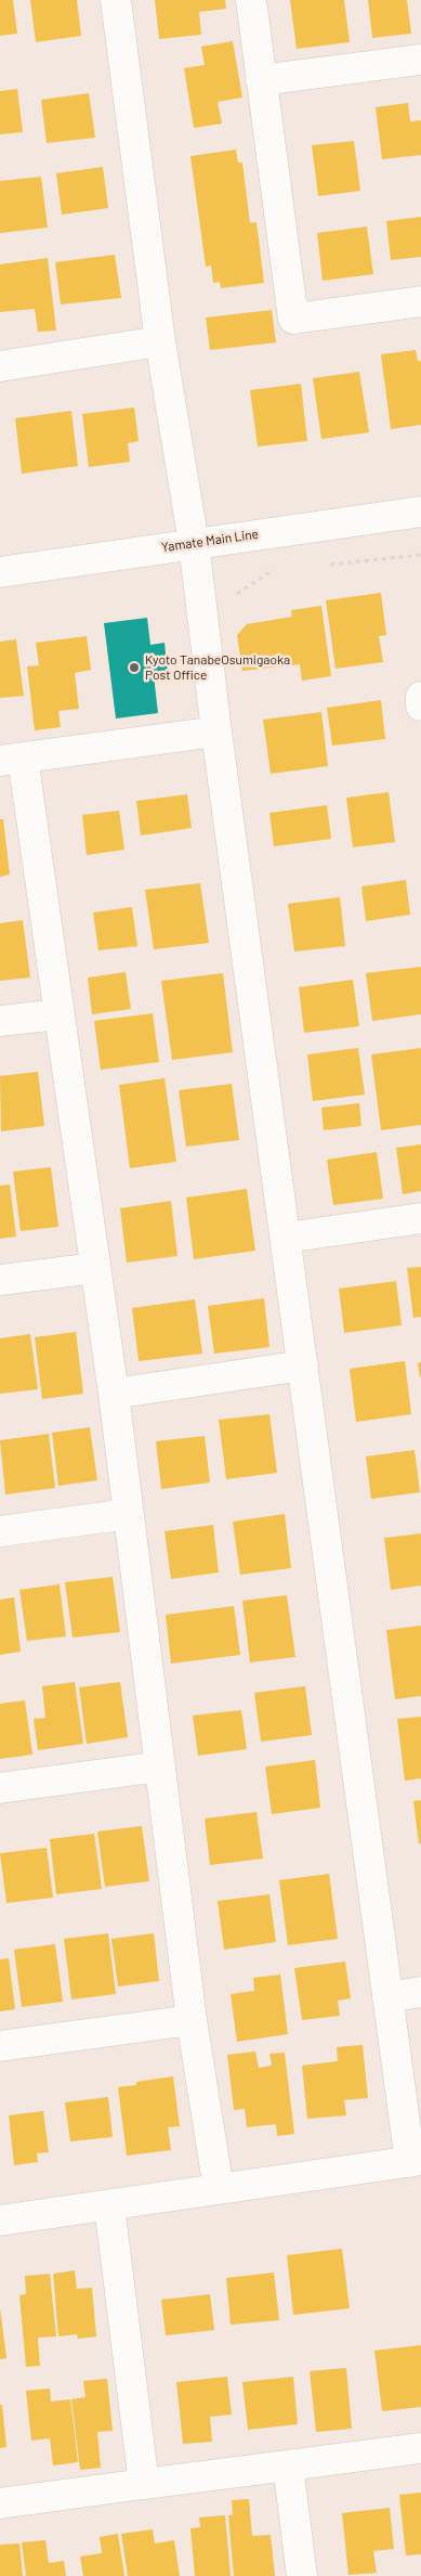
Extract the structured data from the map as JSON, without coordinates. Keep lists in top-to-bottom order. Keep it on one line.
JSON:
{"streets":{"street":["Yamate Main Line"]},"places":["Kyoto TanabeOsumigaoka Post Office"]}
